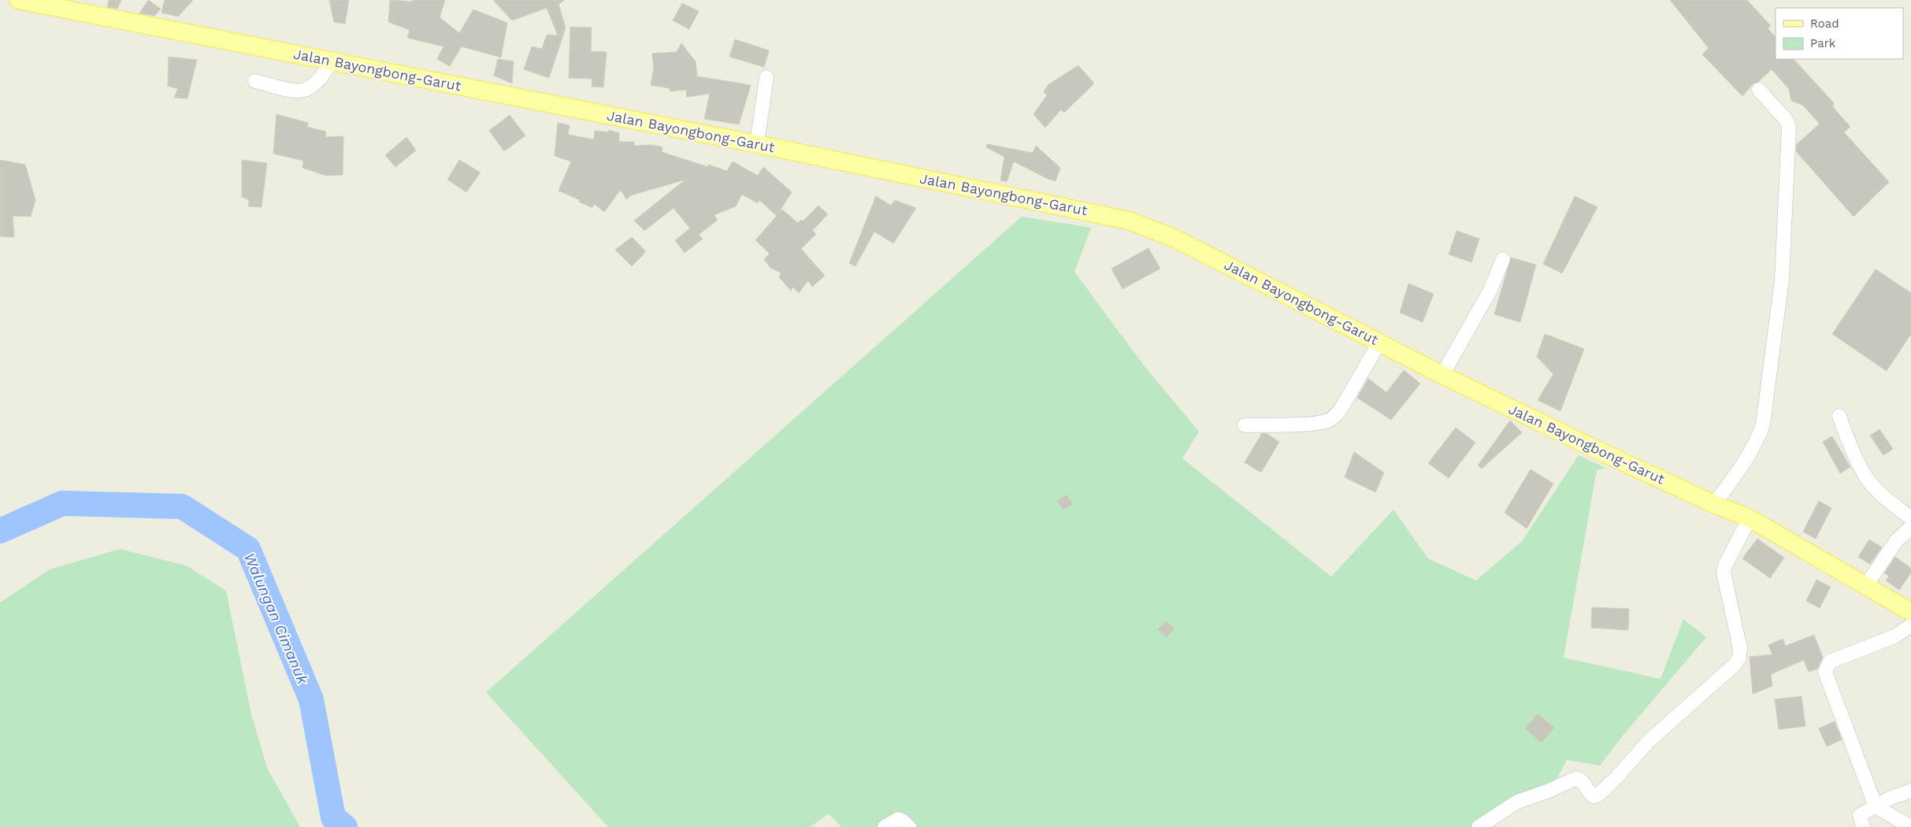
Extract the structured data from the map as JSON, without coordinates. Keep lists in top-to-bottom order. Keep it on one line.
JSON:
{"streets":{"main road":["Jalan Bayongbong-Garut"]},"water":["Walungan Cimanuk"],"legend":["Road","Park"]}
